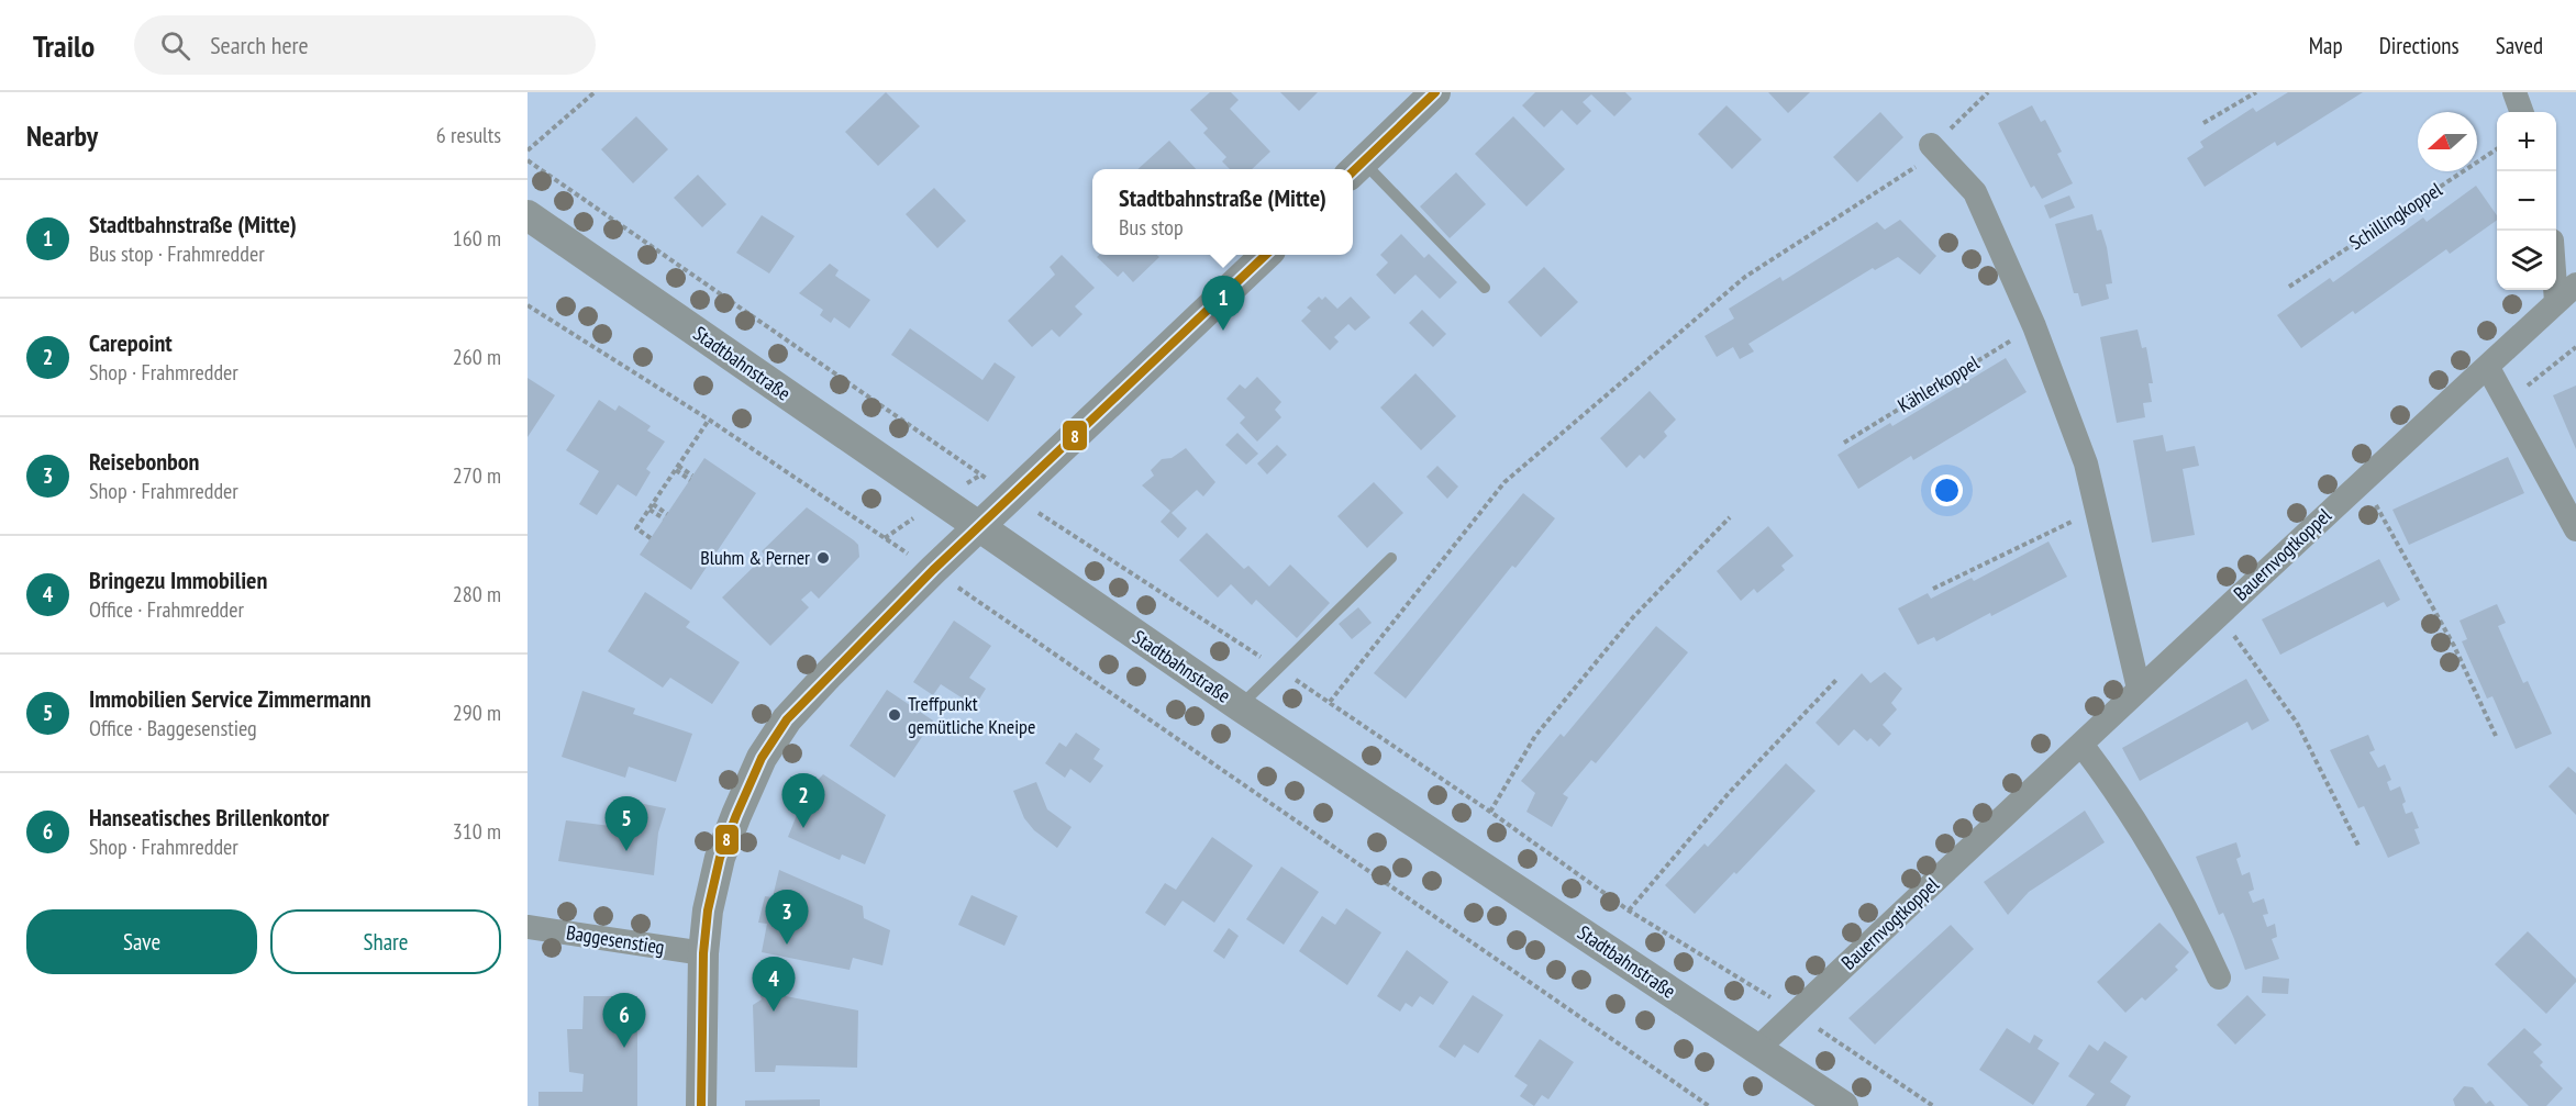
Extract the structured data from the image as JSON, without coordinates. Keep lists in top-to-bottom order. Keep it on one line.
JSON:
{"streets":{"street":["Stadtbahnstraße","Bauernvogtkoppel","Baggesenstieg"],"path":["Schillingkoppel","Kählerkoppel"]},"crossings":[["Stadtbahnstraße","Bauernvogtkoppel"]],"places":["Bluhm & Perner","Treffpunkt gemütliche Kneipe"],"lines":["transit line 8"],"north":"left","page":{"header":"Trailo","search":"Search here","nav":["Map","Directions","Saved"],"heading":["Nearby","6 results"],"map_buttons":["+","−"],"popup":["Stadtbahnstraße (Mitte)","Bus stop"],"list":[{"mark":"1","name":"Stadtbahnstraße (Mitte)","note":"Bus stop · Frahmredder","value":"160 m"},{"mark":"2","name":"Carepoint","note":"Shop · Frahmredder","value":"260 m"},{"mark":"3","name":"Reisebonbon","note":"Shop · Frahmredder","value":"270 m"},{"mark":"4","name":"Bringezu Immobilien","note":"Office · Frahmredder","value":"280 m"},{"mark":"5","name":"Immobilien Service Zimmermann","note":"Office · Baggesenstieg","value":"290 m"},{"mark":"6","name":"Hanseatisches Brillenkontor","note":"Shop · Frahmredder","value":"310 m"}],"pins":["1","2","5","3","4","6"],"buttons":["Save","Share"]}}
